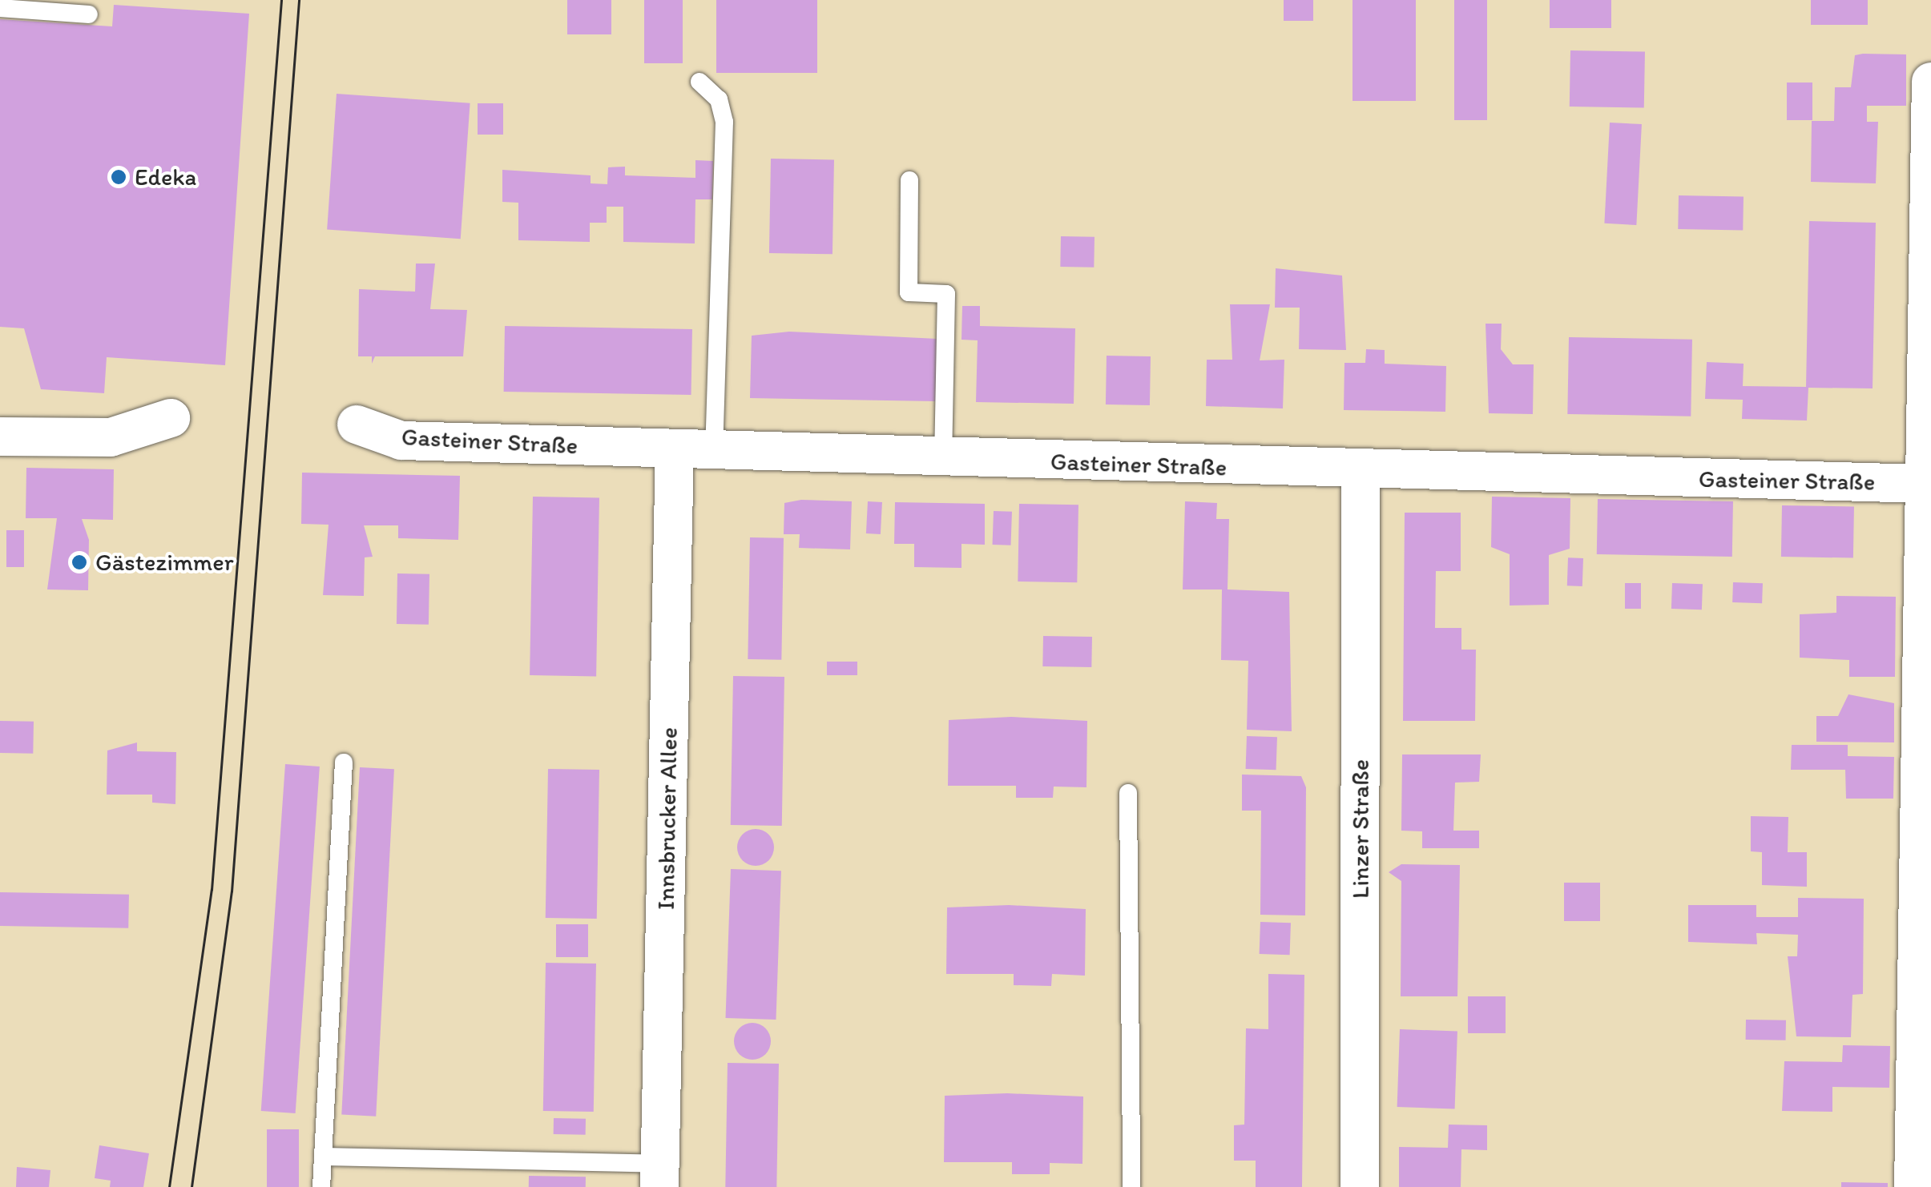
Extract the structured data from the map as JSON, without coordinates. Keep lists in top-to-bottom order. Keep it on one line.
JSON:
{"streets":{"street":["Gasteiner Straße","Innsbrucker Allee","Linzer Straße"]},"crossings":[["Gasteiner Straße","Innsbrucker Allee"],["Gasteiner Straße","Linzer Straße"]],"places":["Edeka","Gästezimmer"]}
